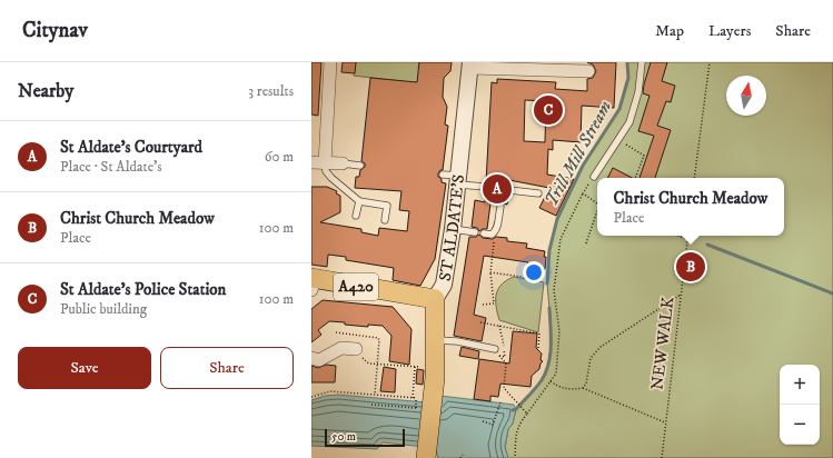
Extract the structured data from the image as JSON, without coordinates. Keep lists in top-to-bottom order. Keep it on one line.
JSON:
{"streets":{"main road":["ST ALDATE'S","A420"],"path":["NEW WALK"]},"crossings":[["ST ALDATE'S","A420"]],"water":["Trill Mill Stream"],"scale_bar":"50 m","north":"top","page":{"header":"Citynav","nav":["Map","Layers","Share"],"heading":["Nearby","3 results"],"pins":["C","A","B"],"list":[{"mark":"A","name":"St Aldate's Courtyard","note":"Place · St Aldate's","value":"60 m"},{"mark":"B","name":"Christ Church Meadow","note":"Place","value":"100 m"},{"mark":"C","name":"St Aldate's Police Station","note":"Public building","value":"100 m"}],"popup":["Christ Church Meadow","Place"],"buttons":["Save","Share"],"map_buttons":["+","−"],"scale":"50 m"}}
